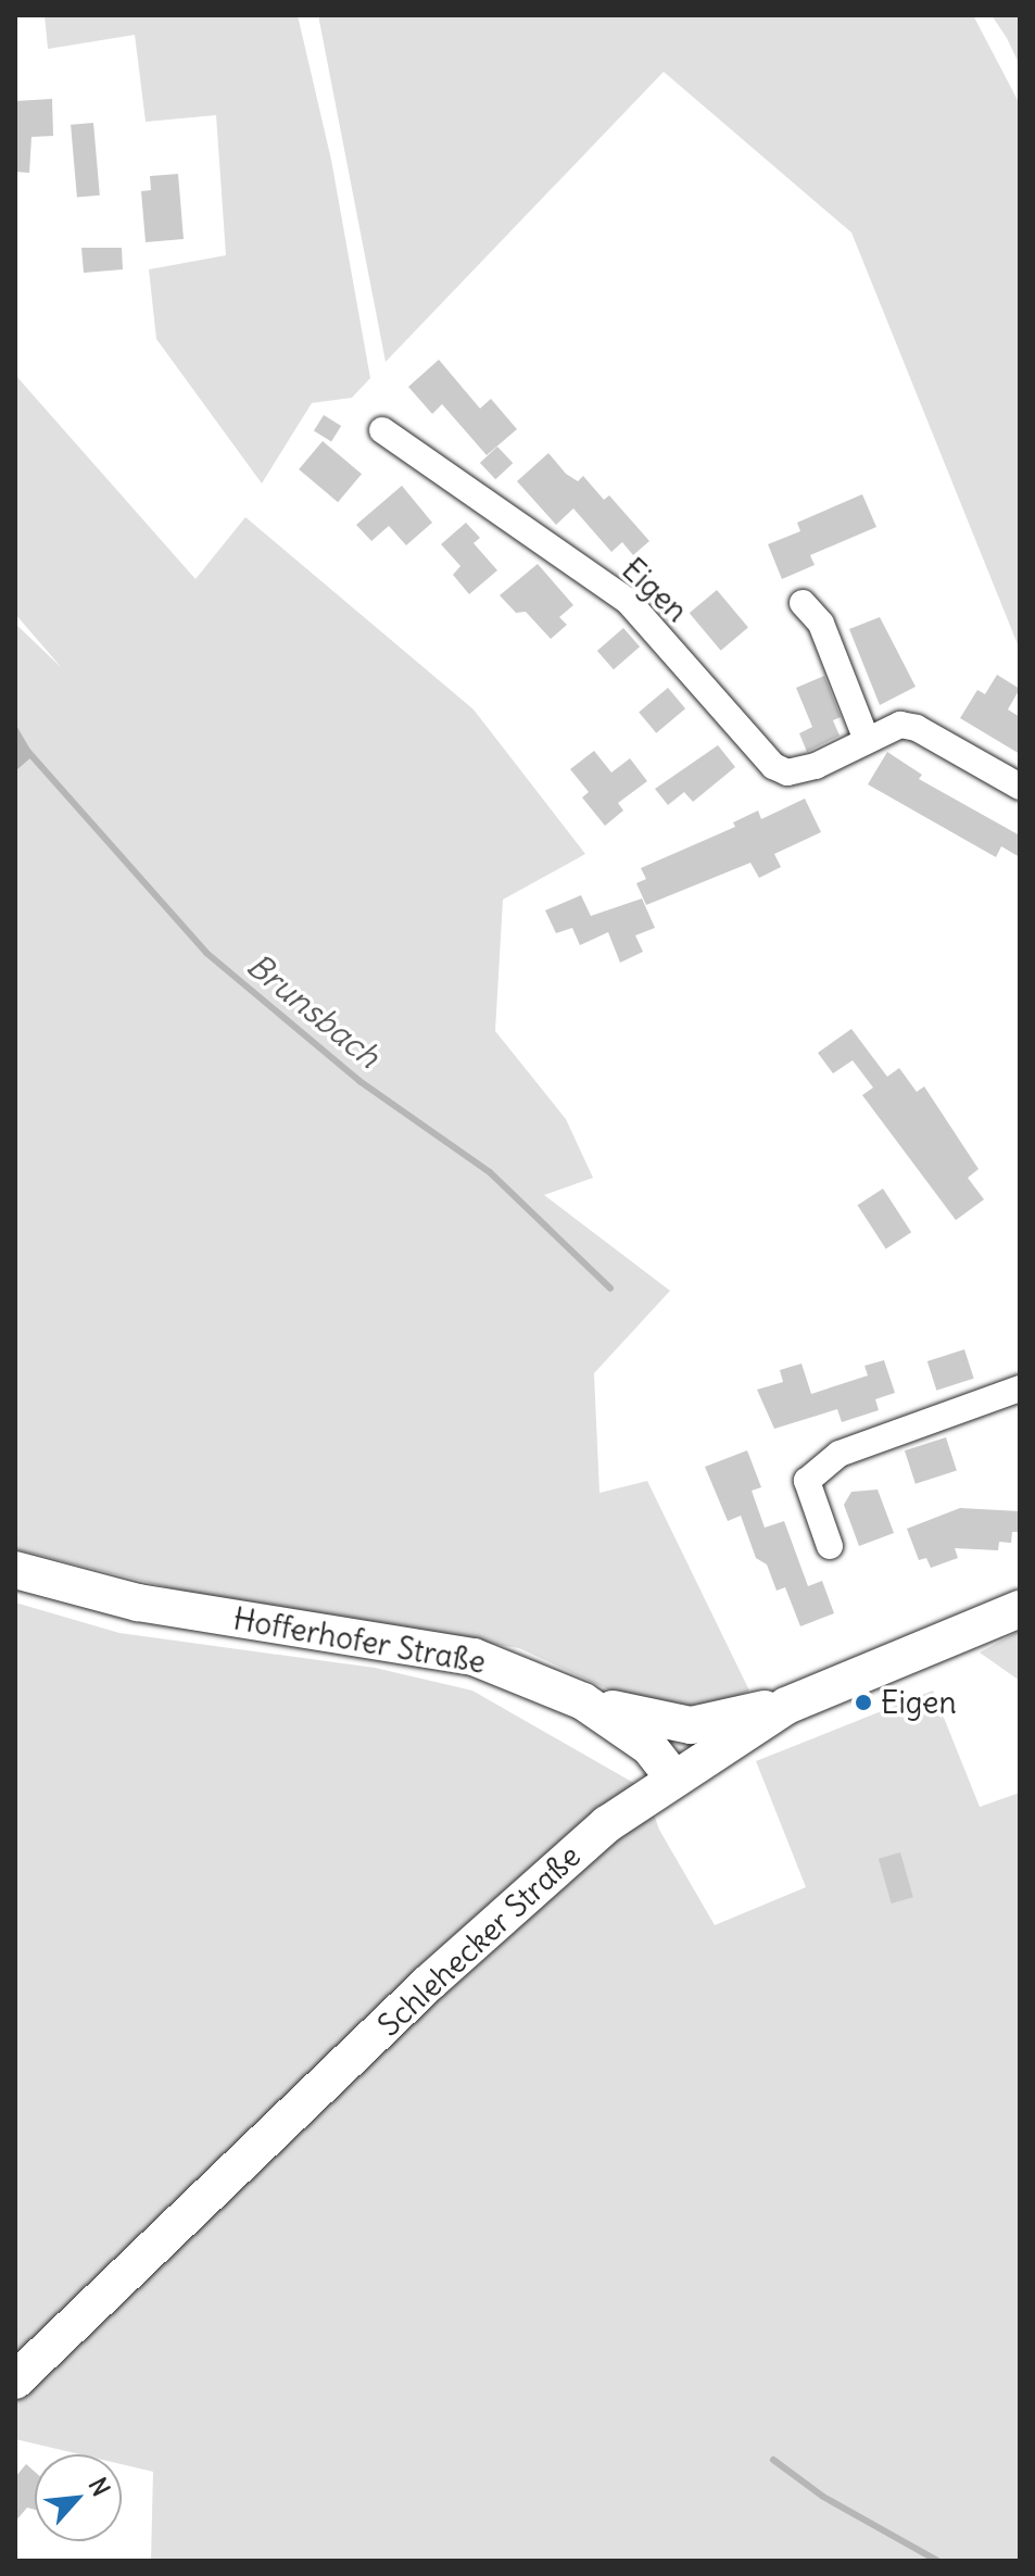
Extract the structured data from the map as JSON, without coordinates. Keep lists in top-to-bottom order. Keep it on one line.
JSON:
{"streets":{"main road":["Hofferhofer Straße","Schlehecker Straße"],"street":["Eigen"]},"crossings":[["Hofferhofer Straße","Schlehecker Straße"]],"water":["Brunsbach"],"places":["Eigen"],"north":"top right"}
